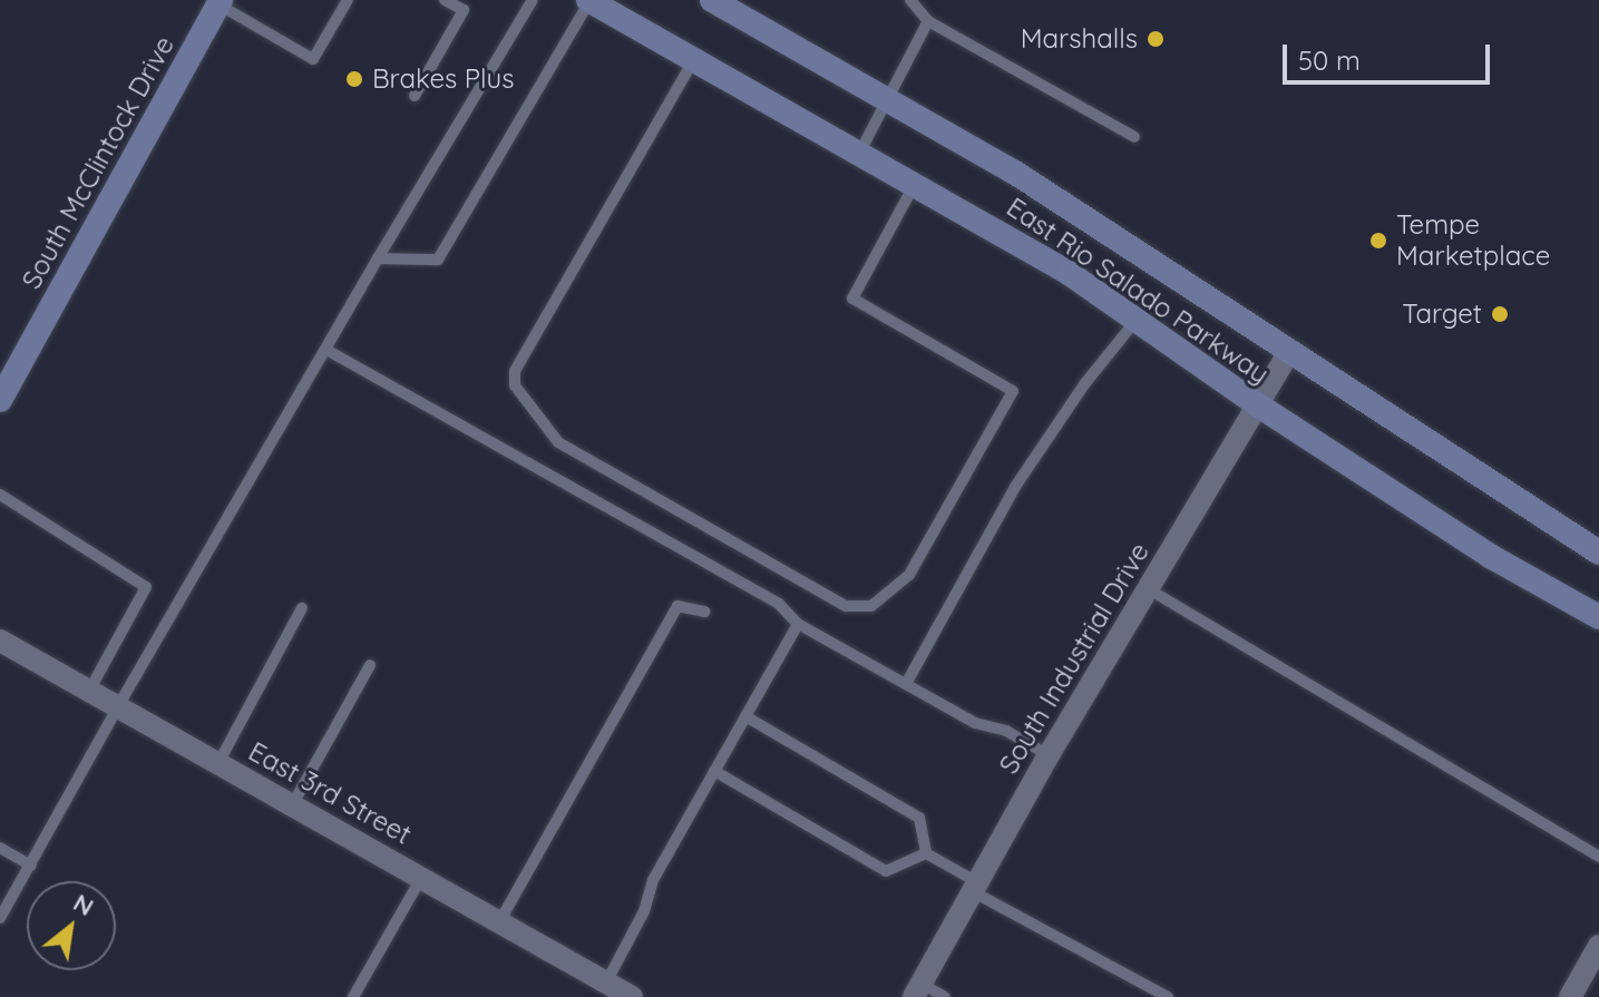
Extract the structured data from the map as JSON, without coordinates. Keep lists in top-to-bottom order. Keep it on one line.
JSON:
{"streets":{"main road":["South McClintock Drive","East Rio Salado Parkway"],"street":["South Industrial Drive","East 3rd Street"]},"crossings":[["East Rio Salado Parkway","South Industrial Drive"]],"places":["Marshalls","Brakes Plus","Tempe Marketplace","Target"],"scale_bar":"50 m","north":"top right"}
